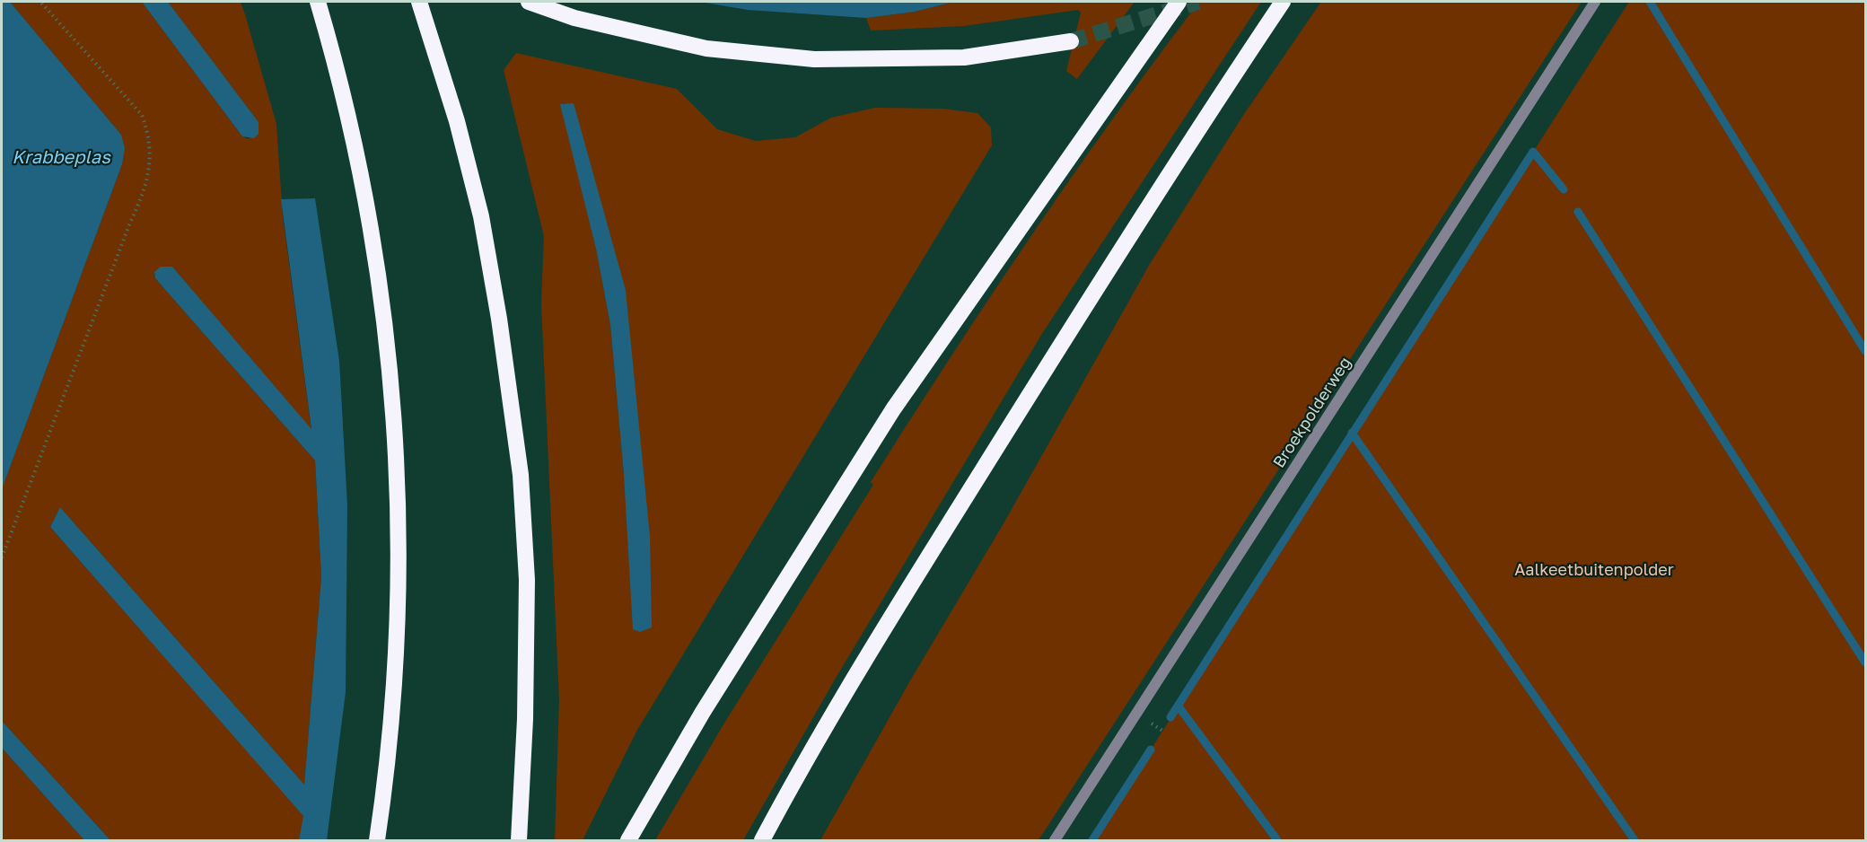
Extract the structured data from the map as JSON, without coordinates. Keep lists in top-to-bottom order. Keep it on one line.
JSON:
{"streets":{"street":["Broekpolderweg"]},"water":["Krabbeplas"],"parks":["Aalkeetbuitenpolder"]}
